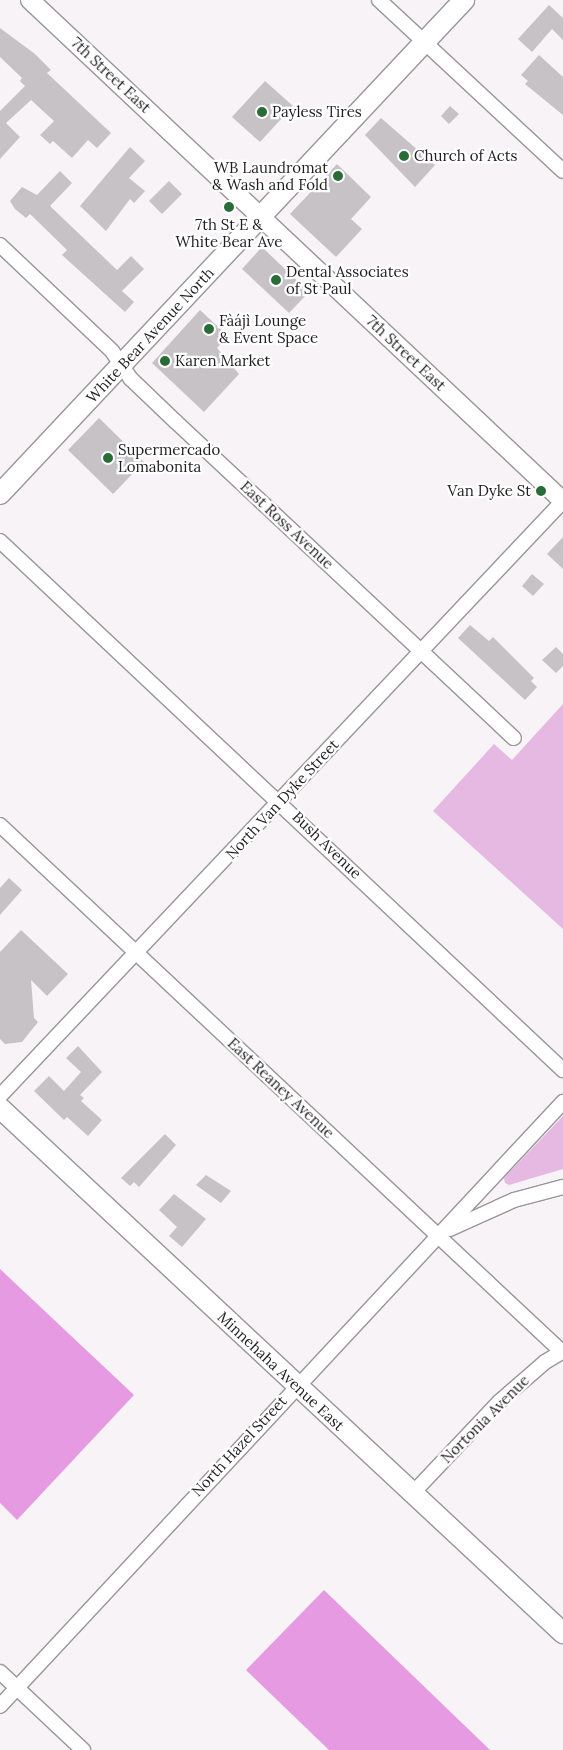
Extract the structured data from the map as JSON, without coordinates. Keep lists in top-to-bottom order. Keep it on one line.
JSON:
{"streets":{"main road":["White Bear Avenue North","Minnehaha Avenue East"],"street":["7th Street East","East Ross Avenue","North Van Dyke Street","Bush Avenue","East Reaney Avenue","Nortonia Avenue","North Hazel Street"]},"crossings":[["7th Street East","White Bear Avenue North"],["7th Street East","North Van Dyke Street"],["White Bear Avenue North","East Ross Avenue"],["East Ross Avenue","North Van Dyke Street"],["North Van Dyke Street","Bush Avenue"],["North Van Dyke Street","East Reaney Avenue"],["East Reaney Avenue","Nortonia Avenue"],["East Reaney Avenue","North Hazel Street"],["Minnehaha Avenue East","Nortonia Avenue"],["Minnehaha Avenue East","North Hazel Street"]],"places":["Payless Tires","Church of Acts","WB Laundromat & Wash and Fold","7th St E & White Bear Ave","Dental Associates of St Paul","Fàájì Lounge & Event Space","Karen Market","Supermercado Lomabonita","Van Dyke St"]}
